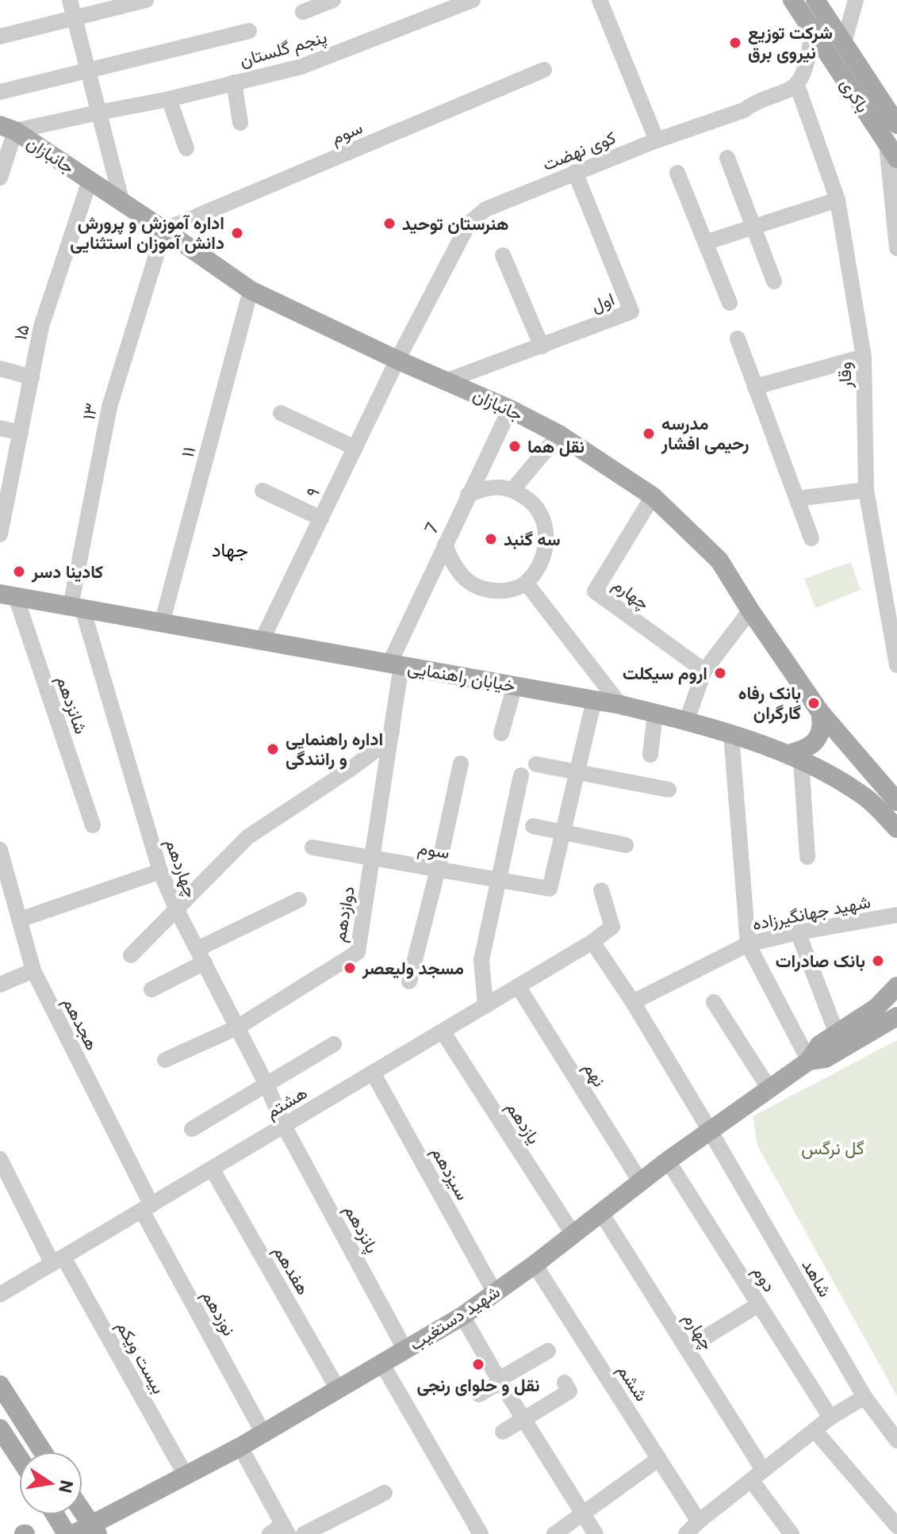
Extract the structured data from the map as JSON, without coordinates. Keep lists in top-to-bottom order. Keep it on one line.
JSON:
{"streets":{"main road":["باکری","جانبازان","خیابان راهنمایی","شهید دستغیب"],"street":["پنجم گلستان","سوم","کوی نهضت","اول","۱۵","وقار","۱۳","۱۱","۹","7","چهارم","شانزدهم","چهاردهم","شهید جهانگیرزاده","دوازدهم","هجدهم","نهم","هشتم","یازدهم","سیزدهم","پانزدهم","هفدهم","شاهد","دوم","نوزدهم","بیست ویکم","ششم"]},"crossings":[["پنجم گلستان","جانبازان"],["باکری","کوی نهضت"],["سوم","جانبازان"],["سوم","۱۳"],["سوم","دوازدهم"],["کوی نهضت","جانبازان"],["کوی نهضت","اول"],["کوی نهضت","۹"],["جانبازان","اول"],["جانبازان","۱۵"],["جانبازان","۱۳"],["جانبازان","۱۱"],["جانبازان","۹"],["جانبازان","7"],["جانبازان","چهارم"],["۱۳","خیابان راهنمایی"],["۱۳","چهاردهم"],["۱۱","خیابان راهنمایی"],["۹","خیابان راهنمایی"],["7","خیابان راهنمایی"],["7","دوازدهم"],["چهارم","شهید دستغیب"],["خیابان راهنمایی","شانزدهم"],["خیابان راهنمایی","چهاردهم"],["خیابان راهنمایی","دوازدهم"],["چهاردهم","دوازدهم"],["چهاردهم","هشتم"],["چهاردهم","پانزدهم"],["شهید جهانگیرزاده","شاهد"],["هجدهم","هشتم"],["هجدهم","نوزدهم"],["نهم","هشتم"],["نهم","شهید دستغیب"],["هشتم","یازدهم"],["هشتم","سیزدهم"],["هشتم","پانزدهم"],["هشتم","هفدهم"],["هشتم","شاهد"],["هشتم","نوزدهم"],["هشتم","بیست ویکم"],["یازدهم","شهید دستغیب"],["سیزدهم","شهید دستغیب"],["پانزدهم","شهید دستغیب"],["هفدهم","شهید دستغیب"],["شاهد","شهید دستغیب"],["دوم","شهید دستغیب"],["نوزدهم","شهید دستغیب"],["شهید دستغیب","بیست ویکم"],["شهید دستغیب","ششم"]],"districts":["جهاد"],"parks":["گل نرگس"],"places":["شرکت توزیع نیروی برق","هنرستان توحید","اداره آموزش و پرورش دانش آموزان استثنایی","مدرسه رحیمی افشار","نقل هما","سه گنبد","کادینا دسر","اروم سیکلت","بانک رفاه گارگران","اداره راهنمایی و رانندگی","بانک صادرات","مسجد ولیعصر","نقل و حلوای رنجی"],"north":"right"}
